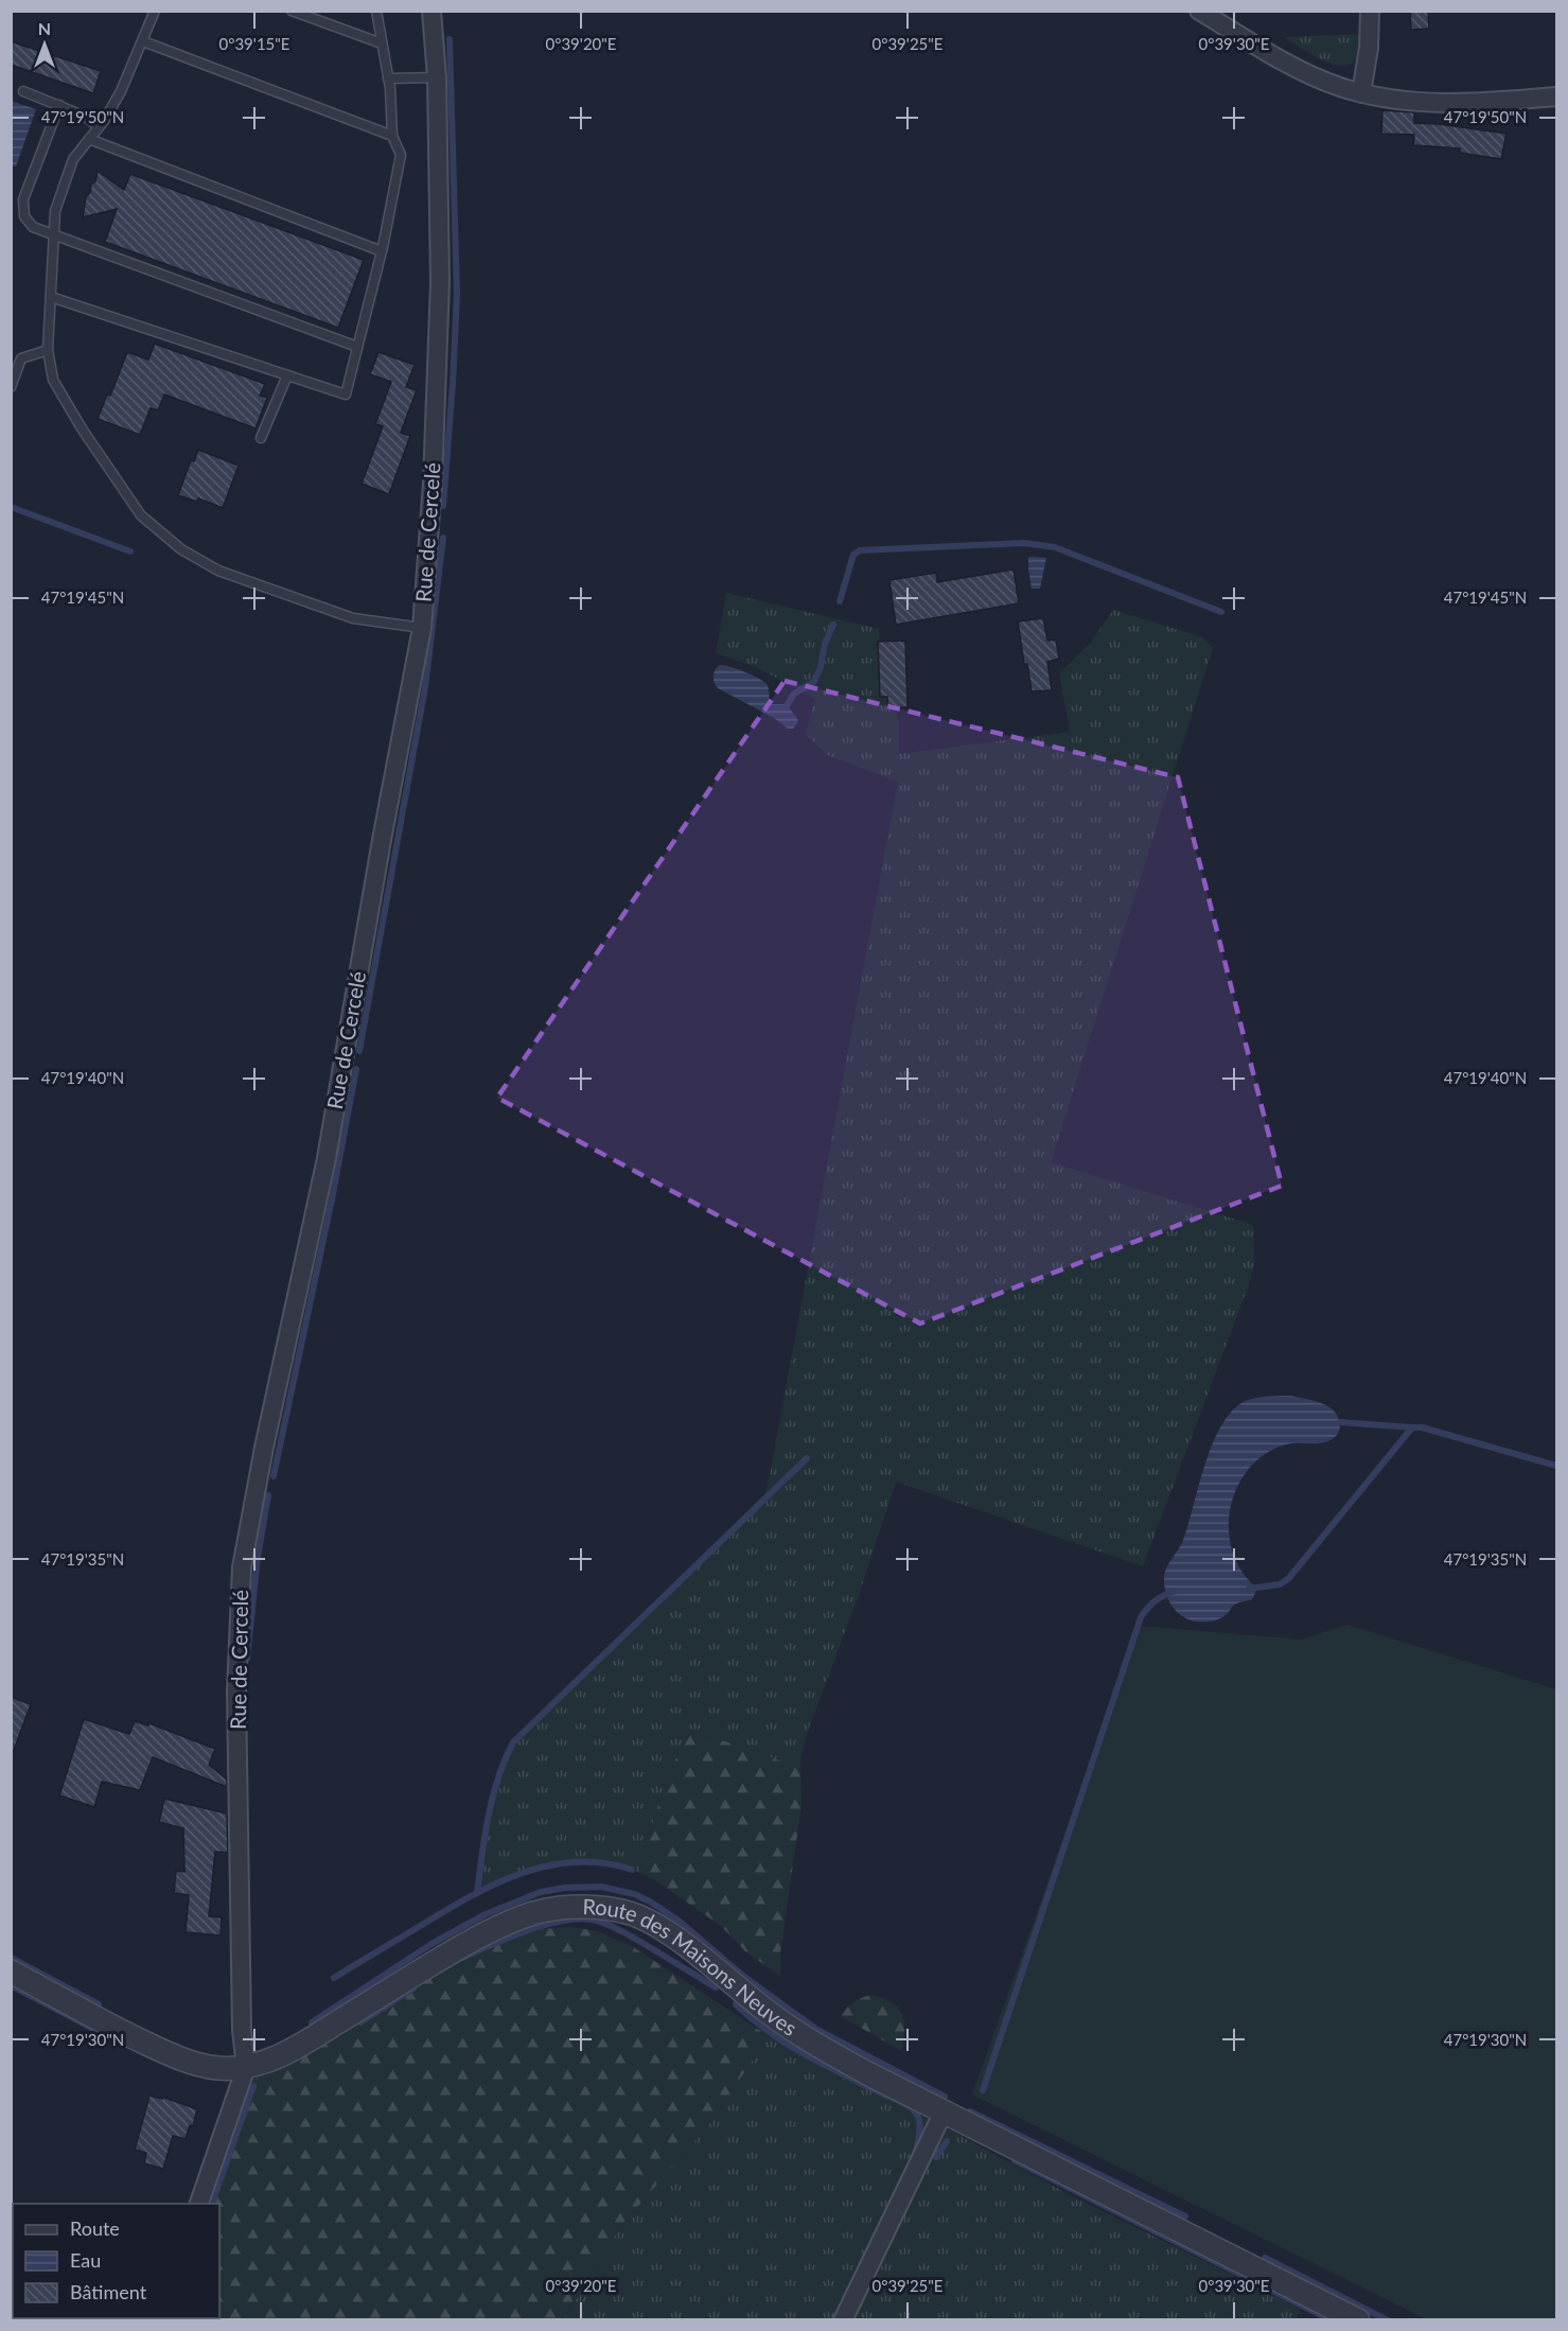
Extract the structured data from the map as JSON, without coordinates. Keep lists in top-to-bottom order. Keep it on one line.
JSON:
{"streets":{"street":["Rue de Cercelé","Route des Maisons Neuves"]},"crossings":[["Rue de Cercelé","Route des Maisons Neuves"]],"legend":["Route","Eau","Bâtiment"],"north":"top","coordinates":["0°39'15\"E","0°39'20\"E","0°39'25\"E","0°39'30\"E","47°19'50\"N","47°19'45\"N","47°19'40\"N","47°19'35\"N","47°19'30\"N"]}
